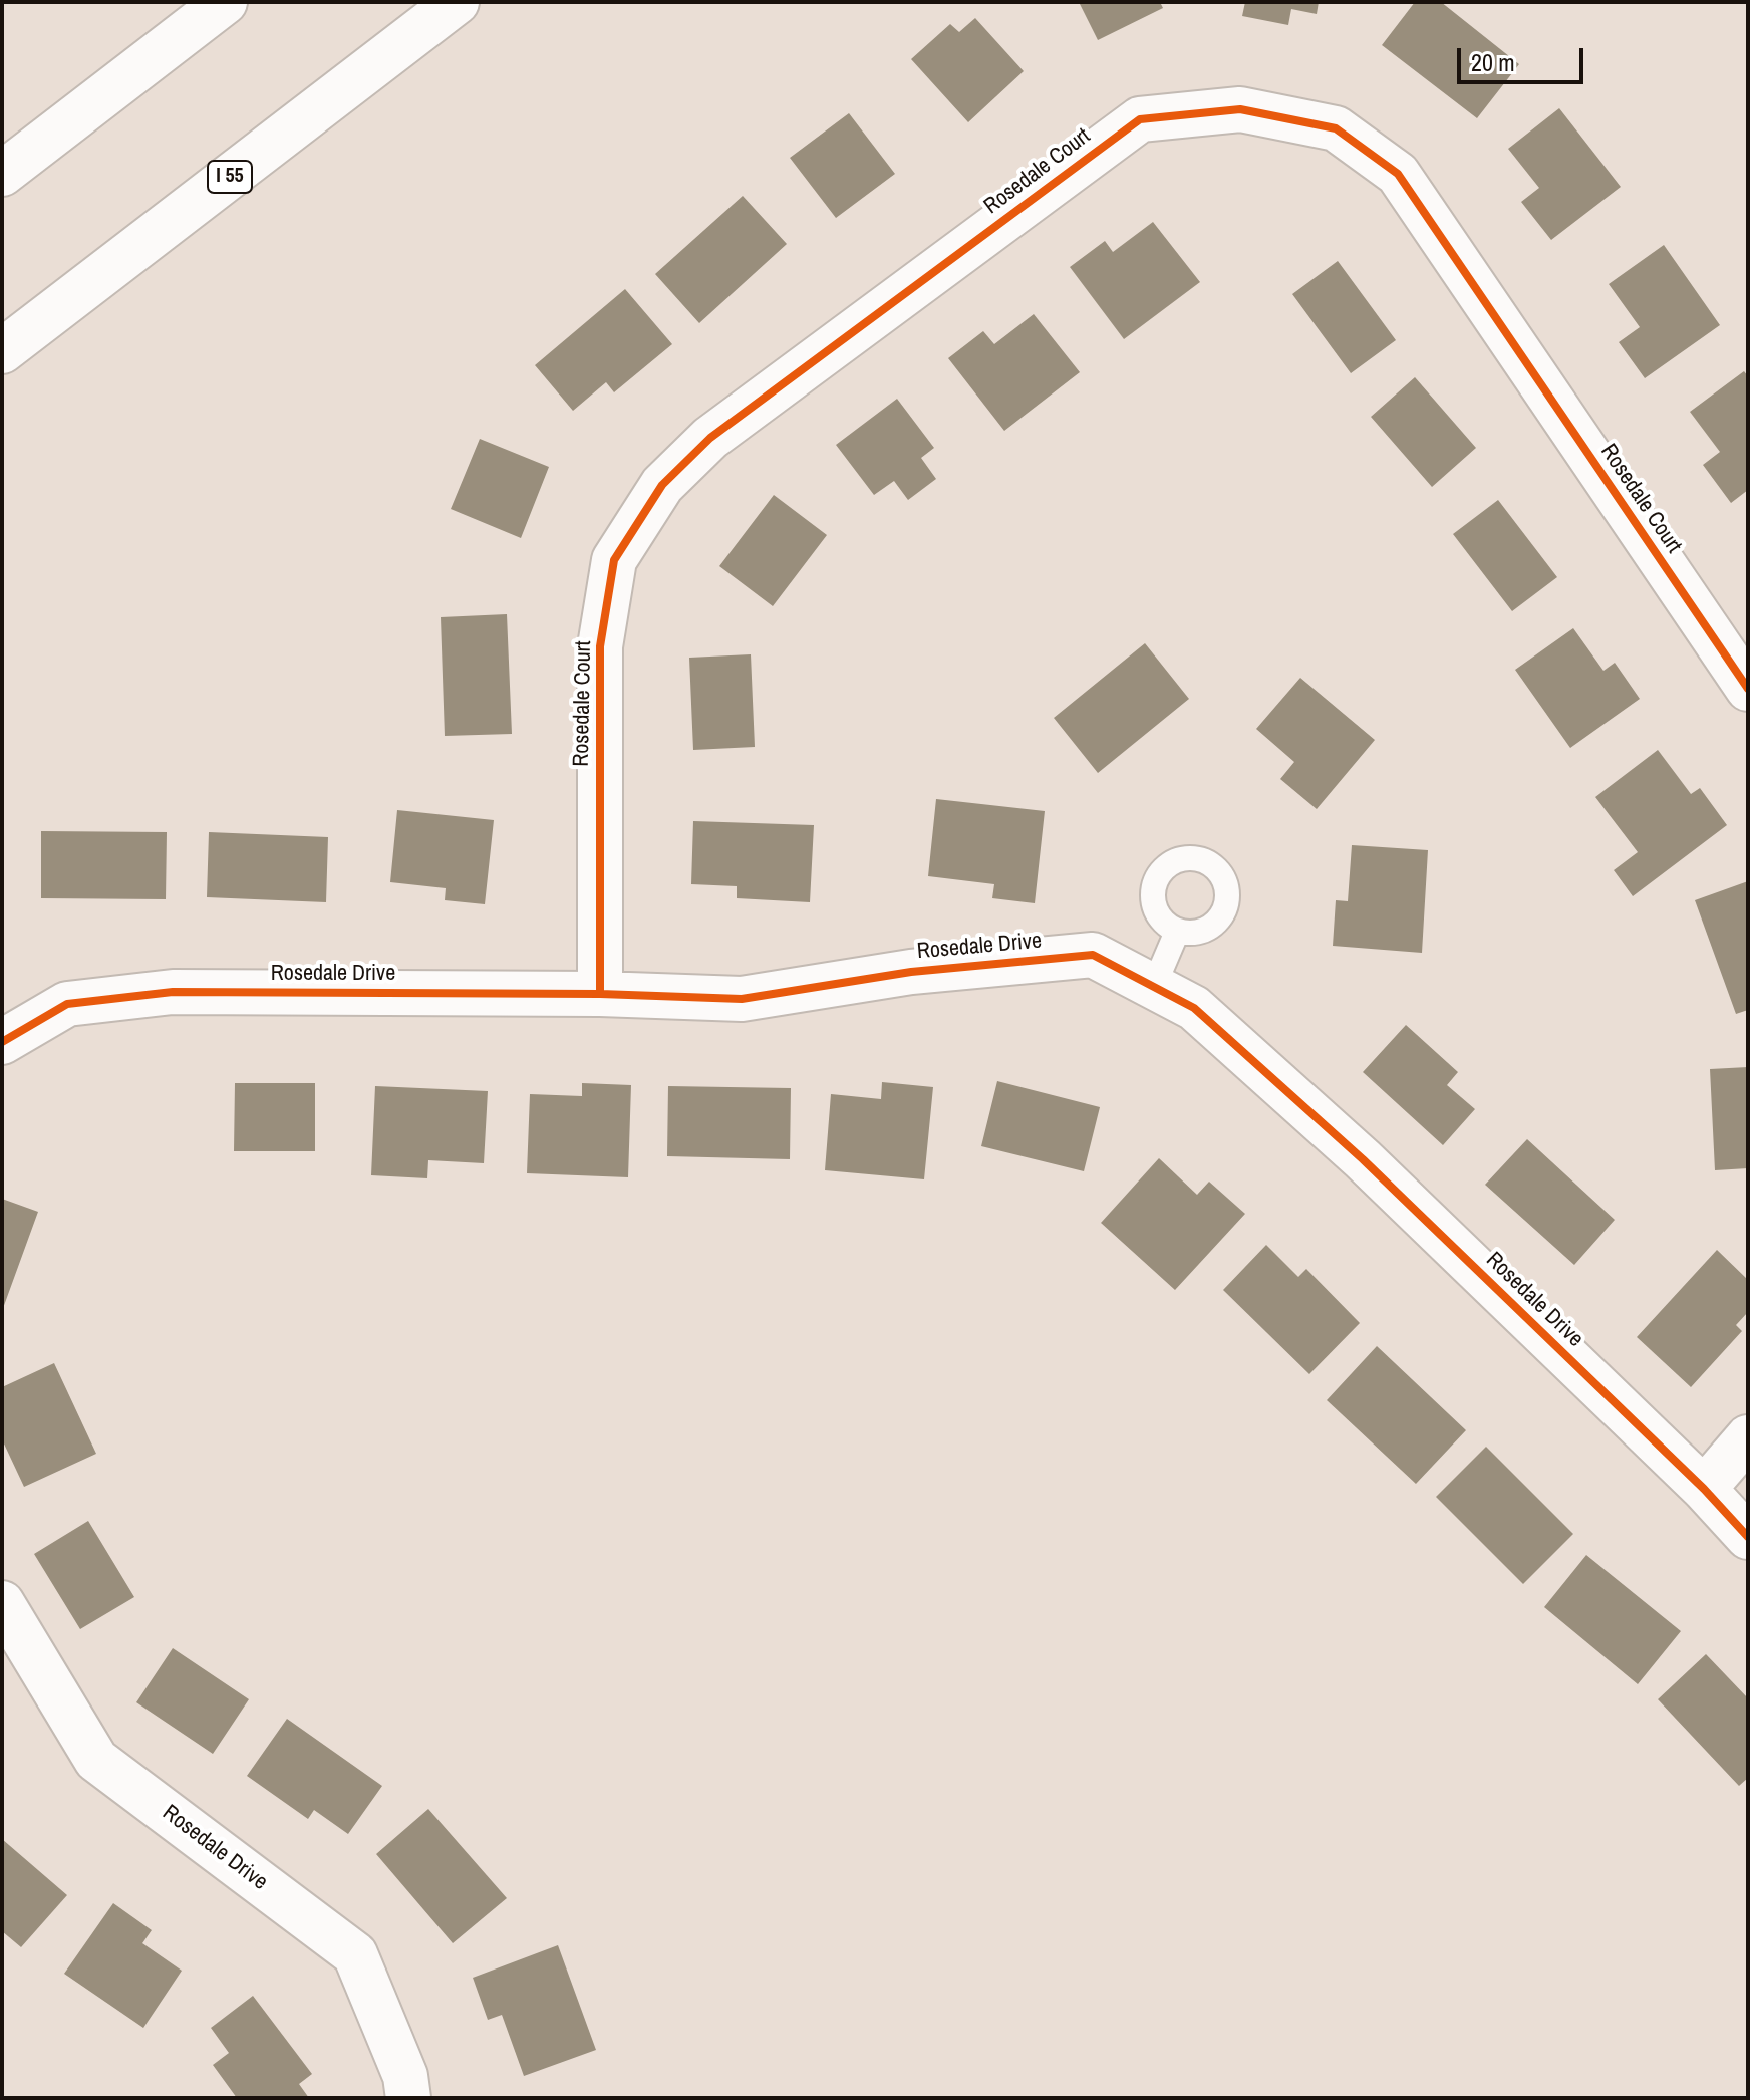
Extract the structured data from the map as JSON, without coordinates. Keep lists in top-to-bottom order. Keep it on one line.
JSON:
{"streets":{"main road":["Rosedale Court","I 55","Rosedale Drive"]},"crossings":[["Rosedale Court","Rosedale Drive"]],"scale_bar":"20 m"}
